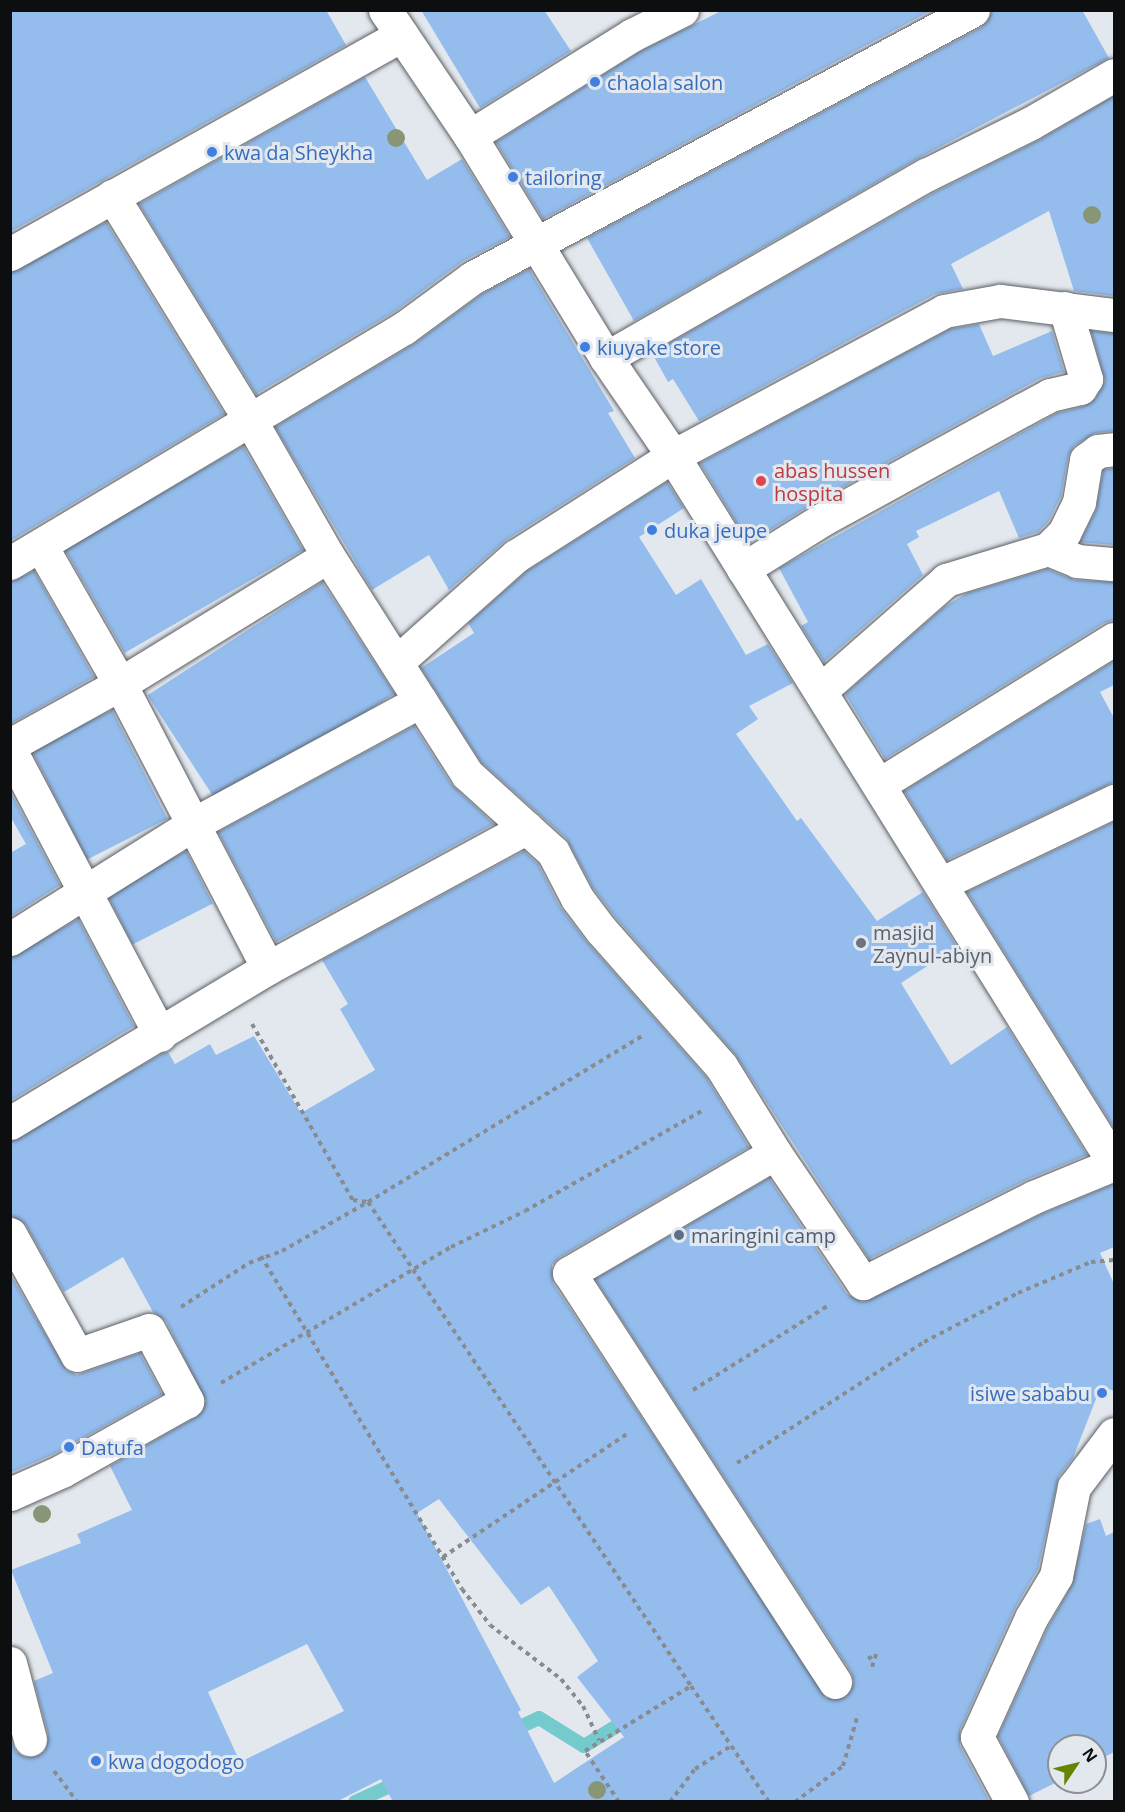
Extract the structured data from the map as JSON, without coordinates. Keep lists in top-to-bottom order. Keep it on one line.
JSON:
{"places":["chaola salon","kwa da Sheykha","tailoring","kiuyake store","abas hussen hospita","duka jeupe","masjid Zaynul-abiyn","maringini camp","isiwe sababu","Datufa","kwa dogodogo"],"north":"top right"}
